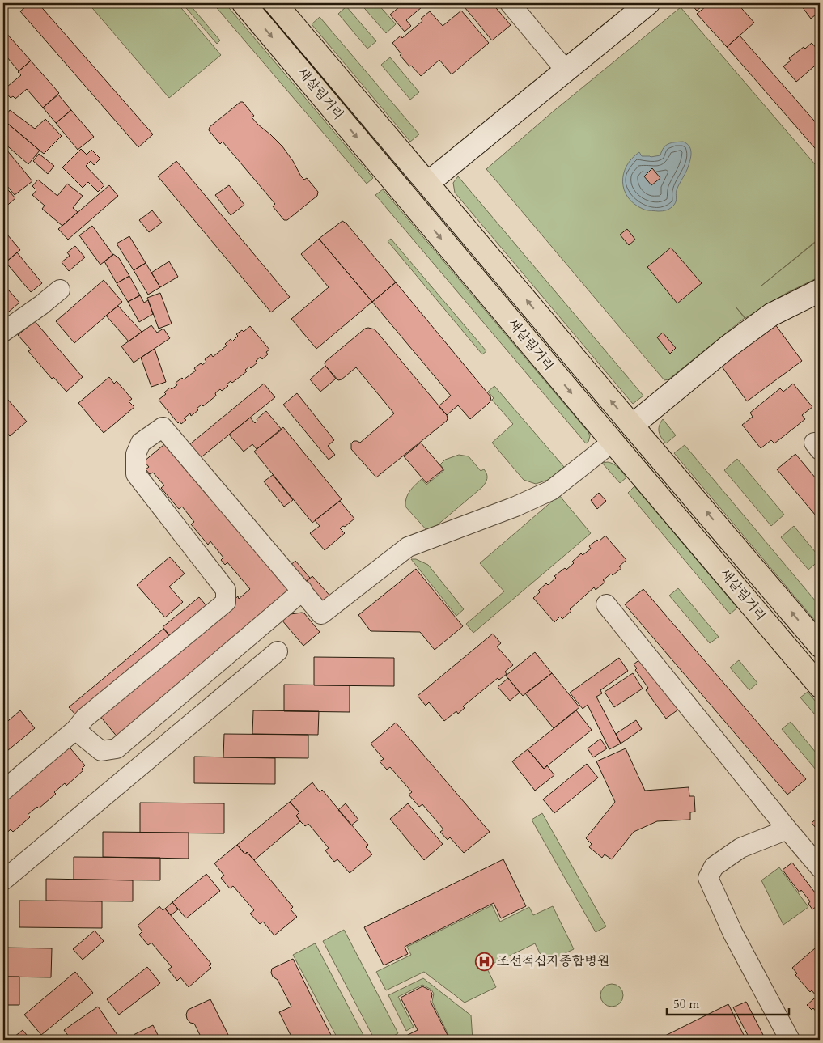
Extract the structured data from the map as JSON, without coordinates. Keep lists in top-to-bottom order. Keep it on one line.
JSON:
{"streets":{"main road":["새살림거리"]},"places":{"hospital":["조선적십자종합병원"]},"scale_bar":"50 m"}
